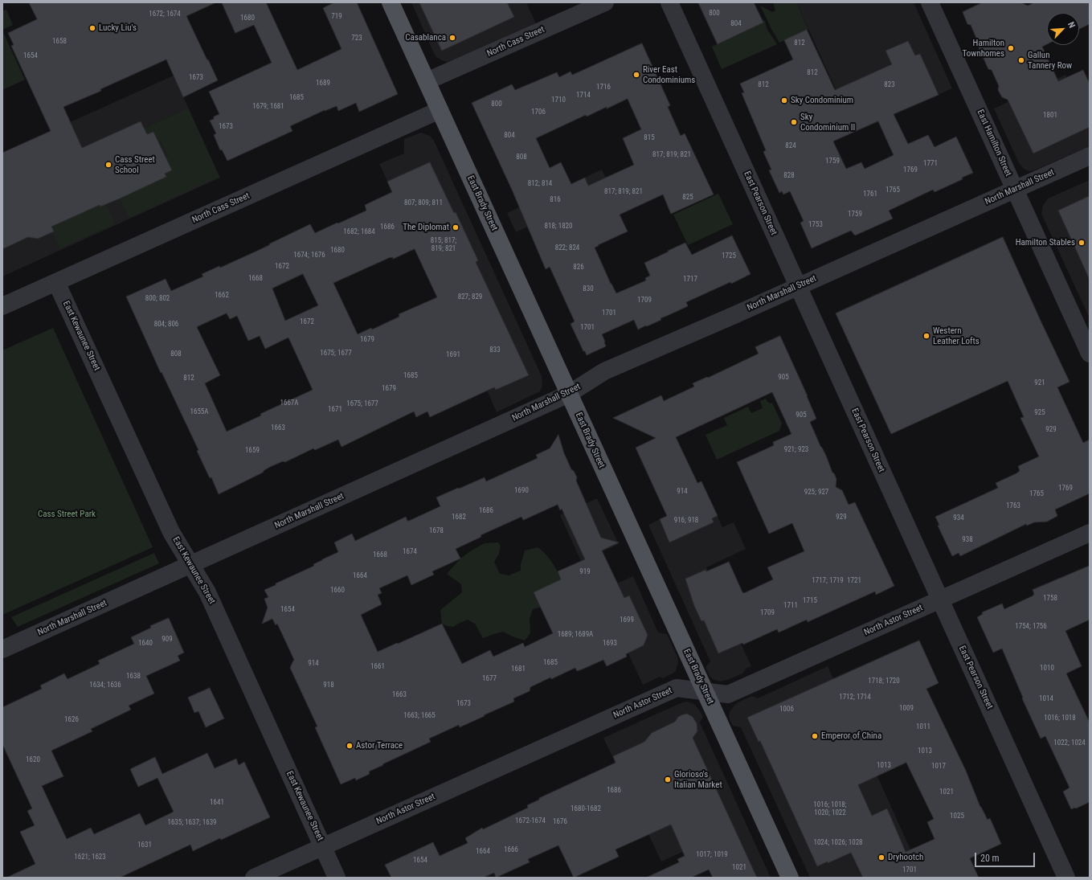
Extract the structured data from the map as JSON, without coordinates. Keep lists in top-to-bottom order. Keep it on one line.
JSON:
{"streets":{"main road":["East Brady Street"],"street":["North Cass Street","East Hamilton Street","North Marshall Street","East Pearson Street","East Kewaunee Street","North Astor Street"]},"crossings":[["North Cass Street","East Brady Street"],["North Cass Street","East Kewaunee Street"],["East Hamilton Street","North Marshall Street"],["North Marshall Street","East Brady Street"],["North Marshall Street","East Pearson Street"],["North Marshall Street","East Kewaunee Street"],["East Brady Street","North Astor Street"],["East Pearson Street","North Astor Street"],["East Kewaunee Street","North Astor Street"]],"parks":["Cass Street Park"],"places":["Lucky Liu's","Casablanca","Hamilton Townhomes","Gallun Tannery Row","River East Condominiums","Sky Condominium","Sky Condominium II","Cass Street School","The Diplomat","Hamilton Stables","Western Leather Lofts","Emperor of China","Astor Terrace","Glorioso's Italian Market","Dryhootch"],"house_numbers":["800","1672; 1674","719","1680","804","723","1658","812","1654","812","1673","1689","812","823","1716","1714","1685","1710","800","1679; 1681","1706","1801","1673","804","815","824","817; 819; 821","808","1759","1771","1769","828","812; 814","1765","817; 819; 821","1761","825","816","807; 809; 811","1759","1753","818; 1820","1686","1682; 1684","815; 817; 819; 821","822; 824","1680","1674; 1676","1725","1672","826","1668","1717","830","1662","827; 829","800; 802","1709","1701","1672","804; 806","1701","1679","833","1675; 1677","808","1691","1685","905","812","921","1679","1667A","1675; 1677","1671","1655A","925","905","1663","929","921; 923","1659","1769","1690","914","925; 927","1765","1763","1686","1682","929","934","916; 918","1678","938","1674","1668","919","1664","1717; 1719","1721","1660","1758","1715","1711","1654","1709","1699","1754; 1756","1689; 1689A","909","1640","1693","1685","914","1661","1010","1681","1638","1677","1718; 1720","1634; 1636","918","1663","1712; 1714","1014","1673","1009","1006","1663; 1665","1016; 1018","1626","1011","1022; 1024","1013","1620","1013","1017","1686","1021","1641","1016; 1018; 1020; 1022","1680-1682","1025","1672-1674","1676","1635; 1637; 1639","1024; 1026; 1028","1631","1666","1664","1017; 1019","1621; 1623","1654","1021","1701"],"scale_bar":"20 m","north":"top right"}
